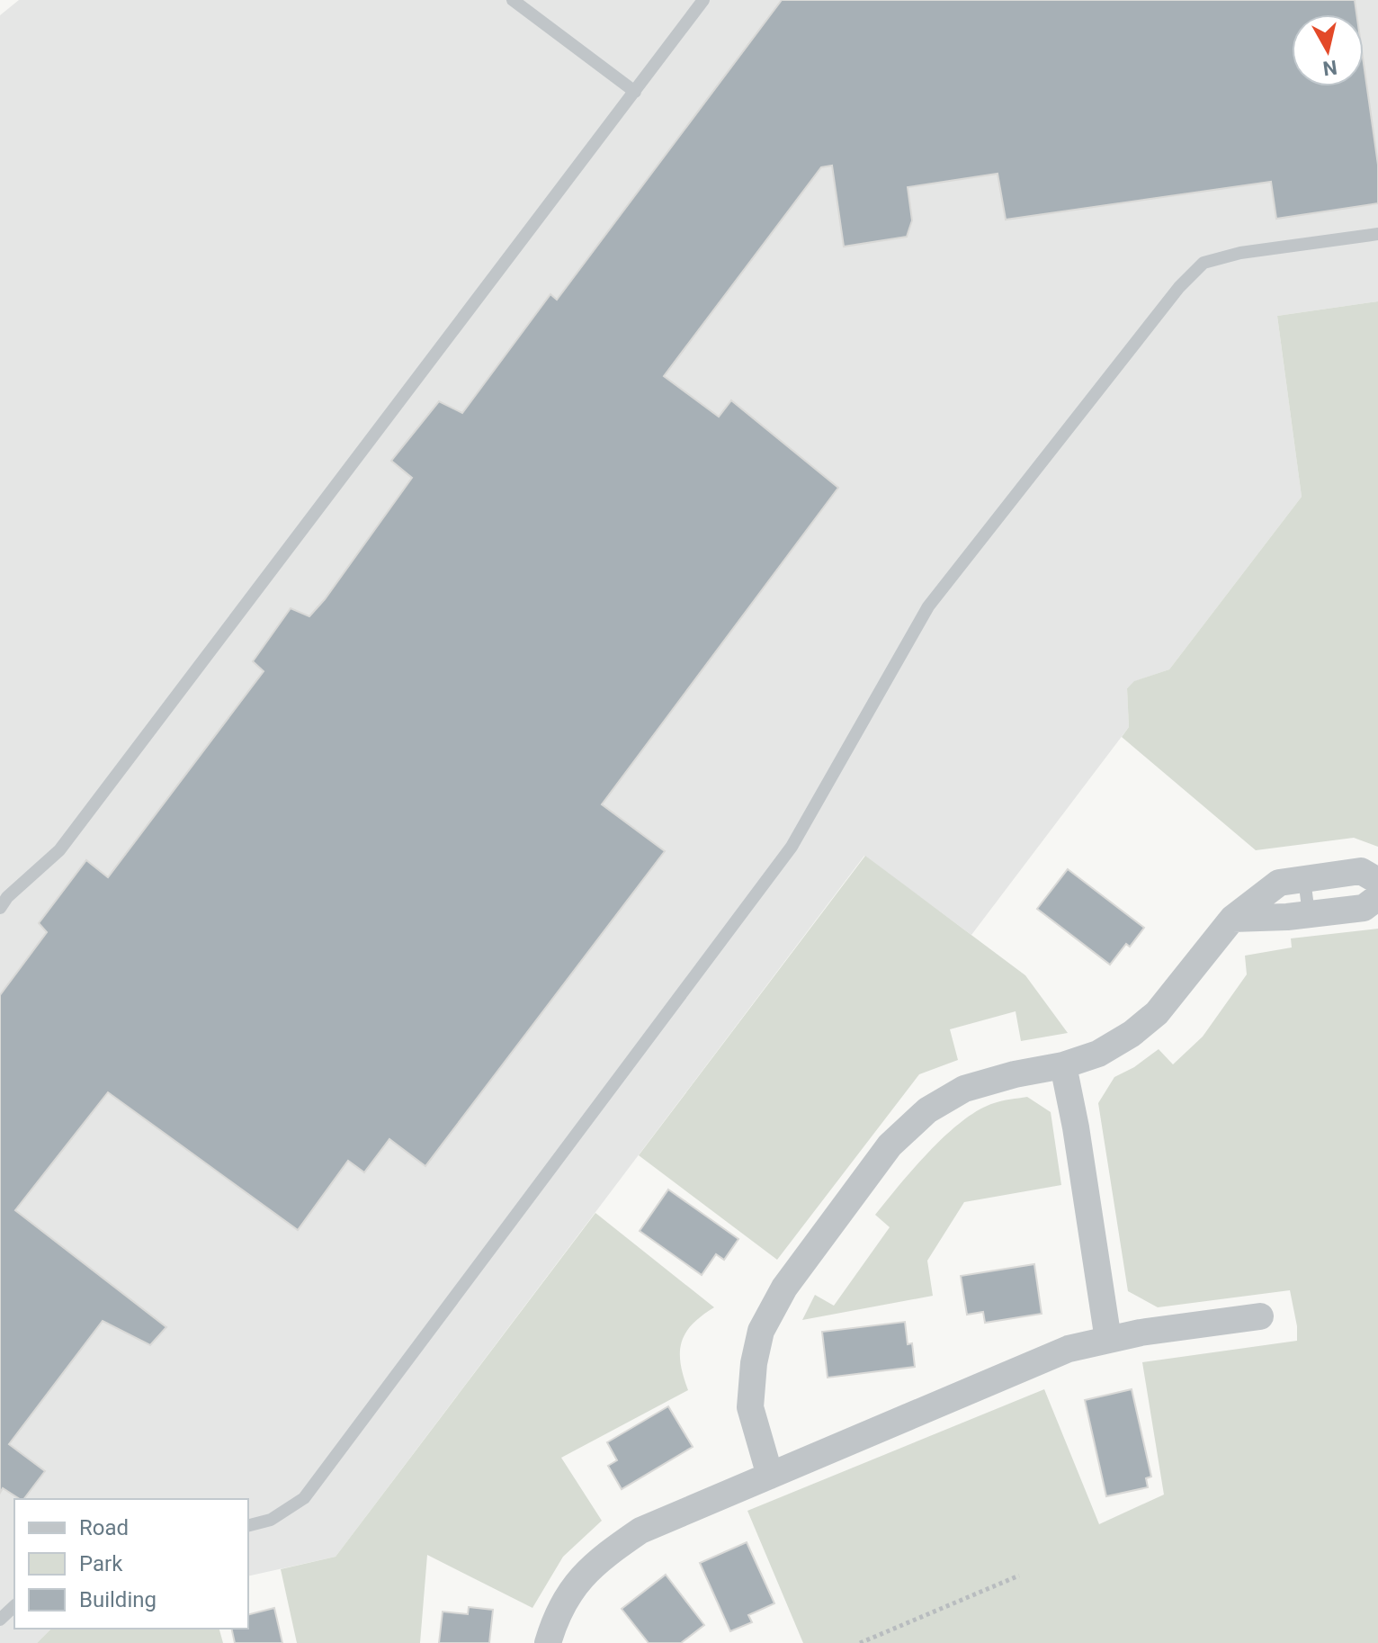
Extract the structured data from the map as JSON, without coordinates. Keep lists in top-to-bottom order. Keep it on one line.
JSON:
{"legend":["Road","Park","Building"],"north":"bottom"}
